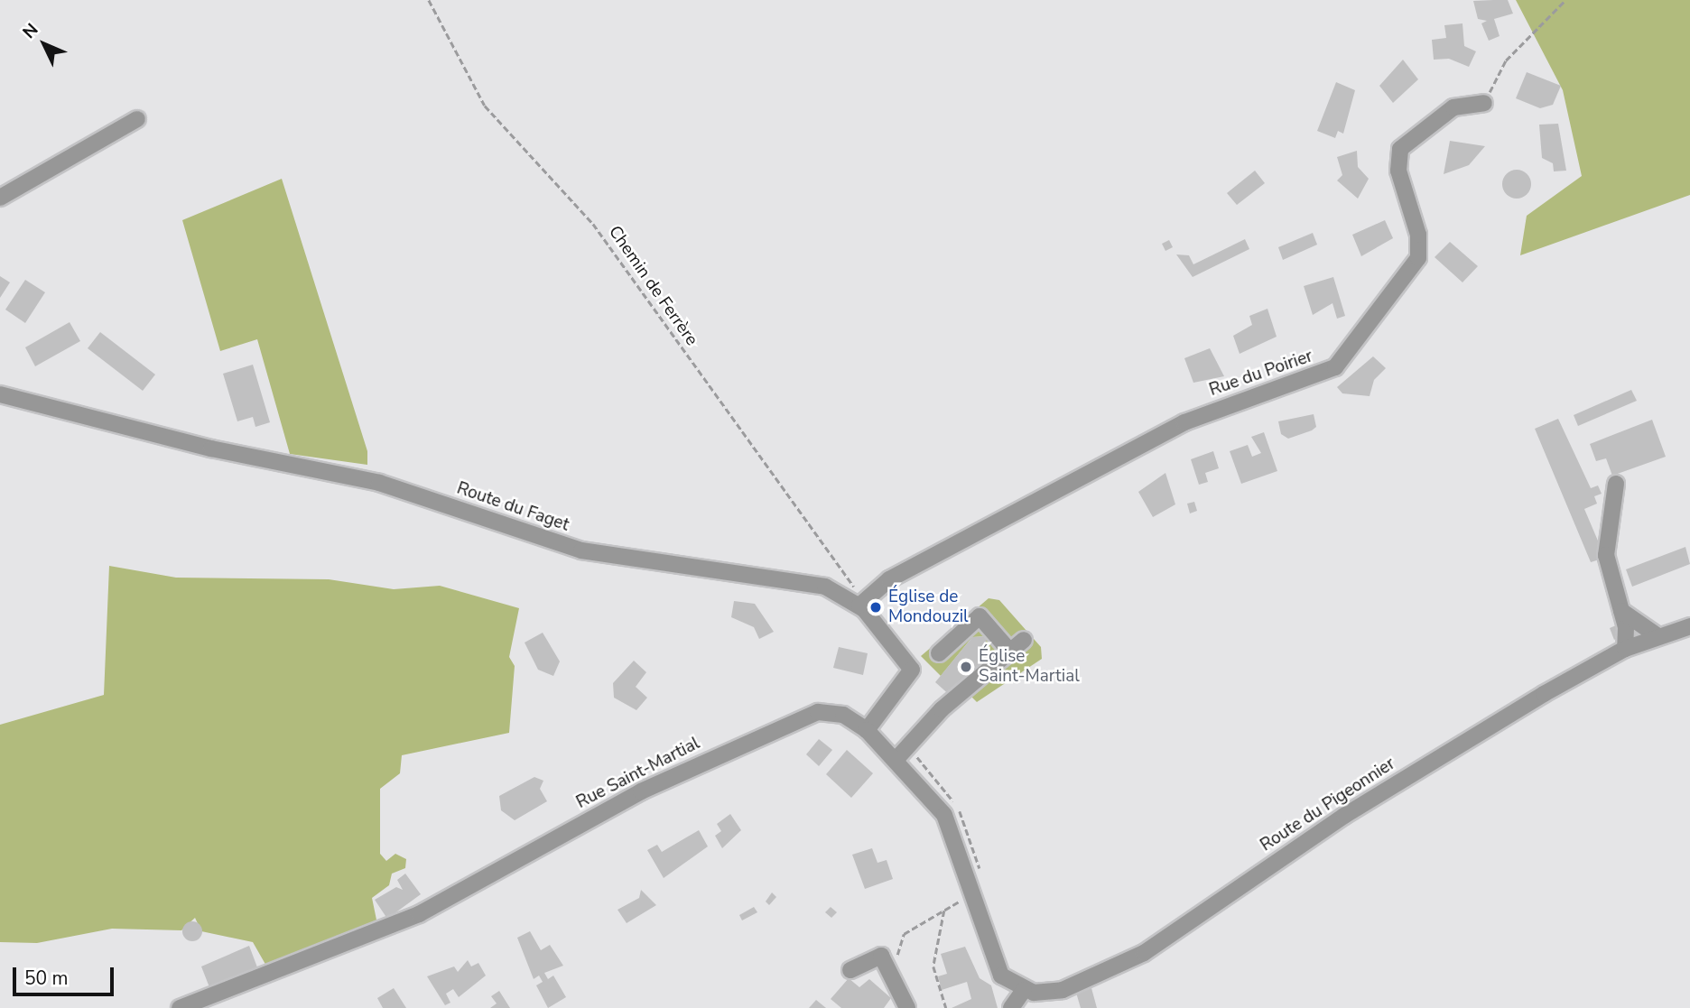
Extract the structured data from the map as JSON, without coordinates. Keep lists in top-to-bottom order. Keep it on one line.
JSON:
{"streets":{"street":["Rue du Poirier","Route du Faget","Rue Saint-Martial","Route du Pigeonnier"],"path":["Chemin de Ferrère"]},"crossings":[["Chemin de Ferrère","Rue du Poirier"],["Chemin de Ferrère","Route du Faget"],["Rue du Poirier","Route du Faget"],["Rue Saint-Martial","Route du Pigeonnier"]],"places":["Église de Mondouzil","Église Saint-Martial"],"scale_bar":"50 m","north":"top left"}
